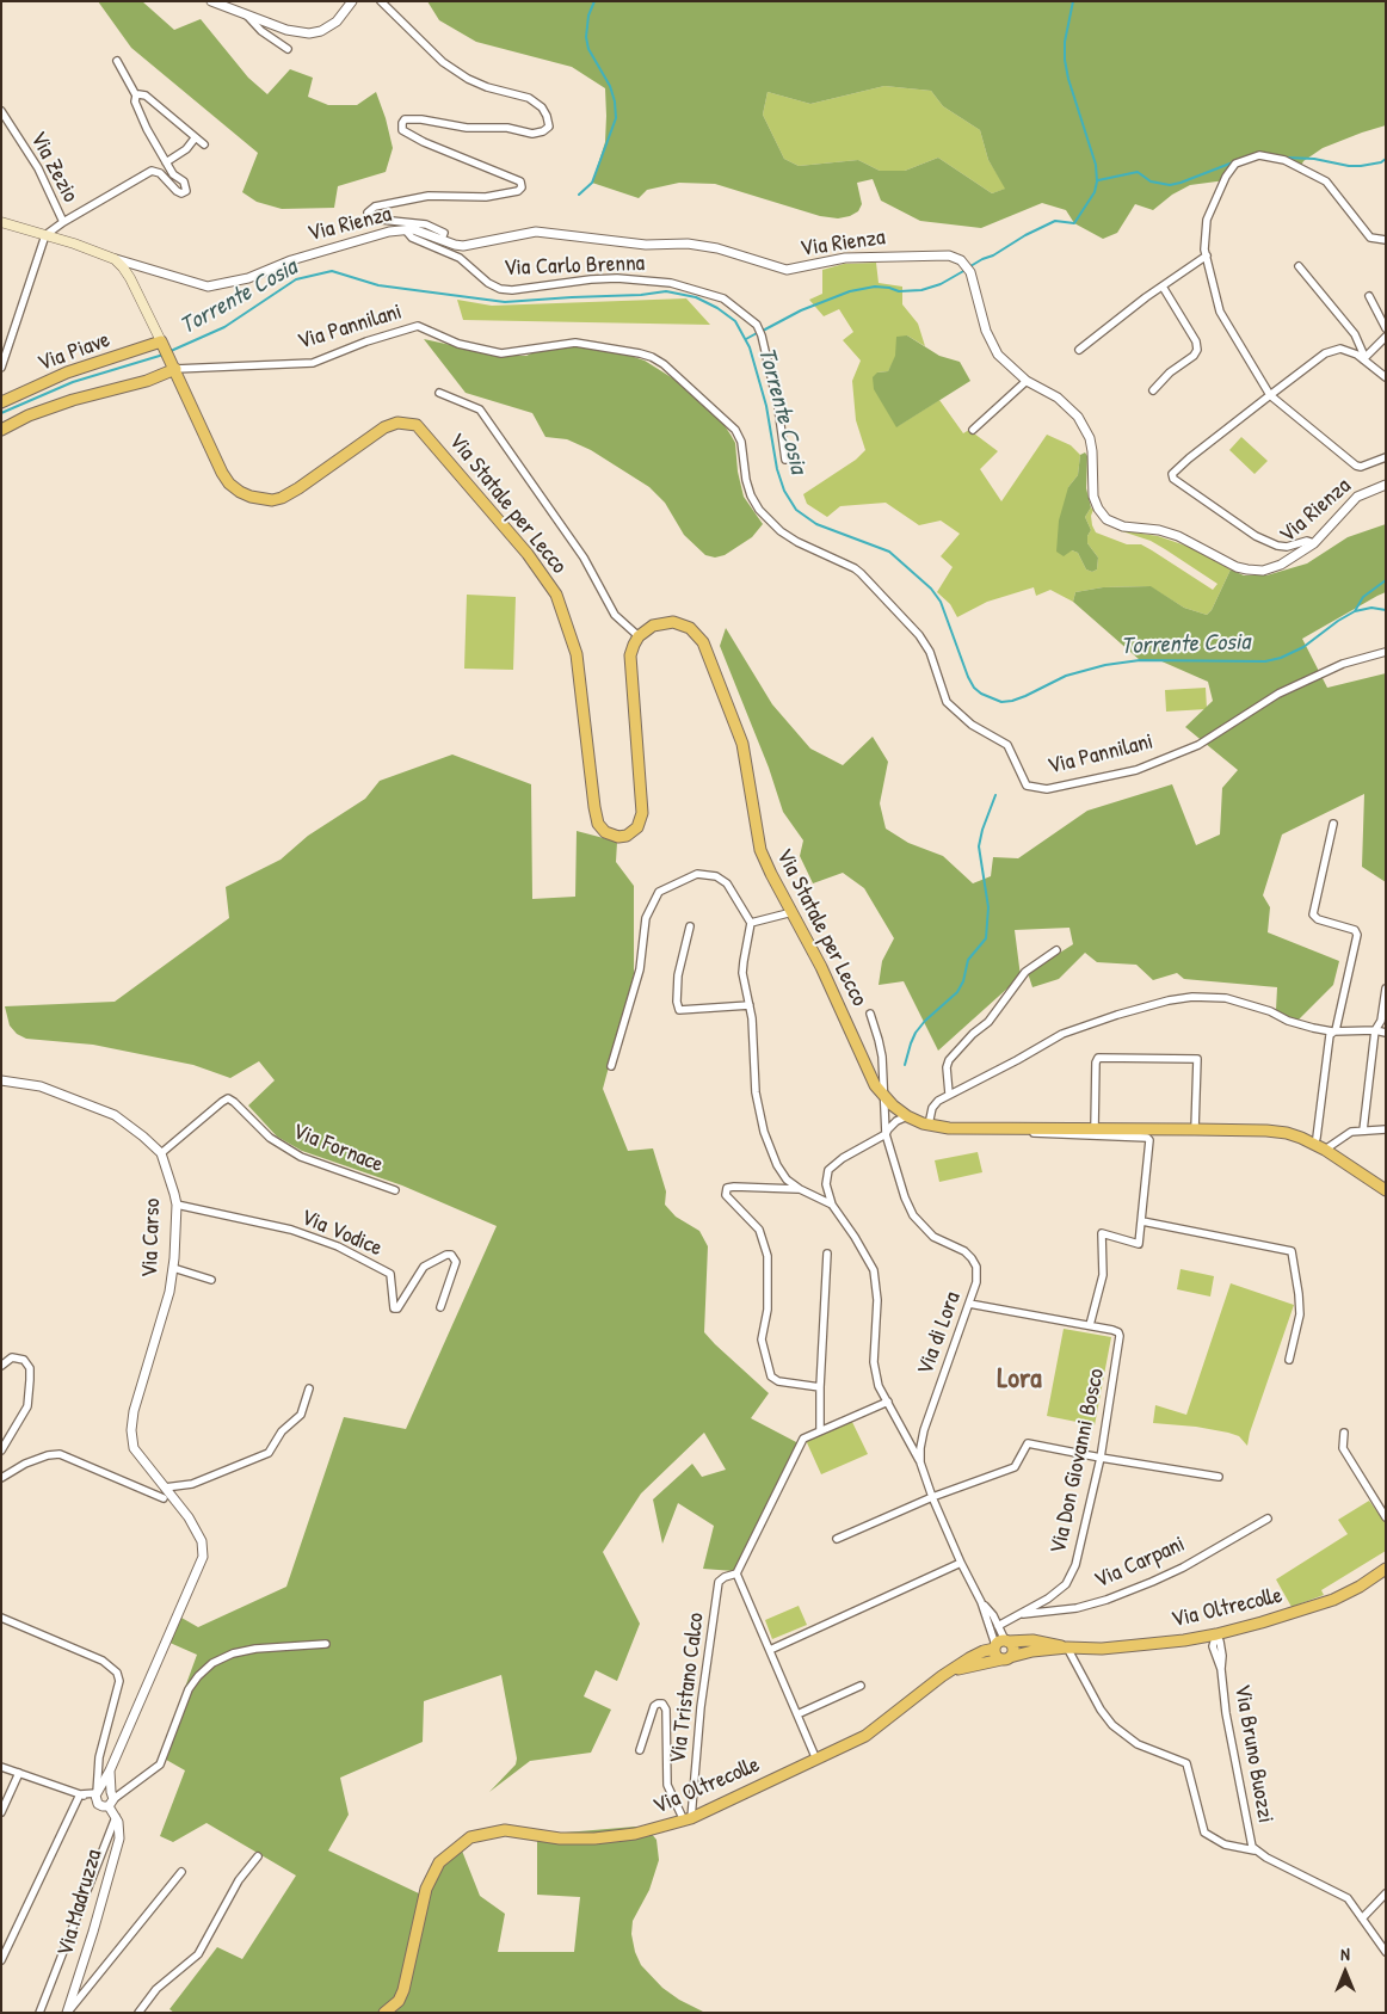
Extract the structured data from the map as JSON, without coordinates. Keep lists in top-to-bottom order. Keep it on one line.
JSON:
{"streets":{"main road":["Via Piave","Via Statale per Lecco","Via Oltrecolle"],"street":["Via Zezio","Via Rienza","Via Carlo Brenna","Via Pannilani","Via Fornace","Via Vodice","Via Carso","Via di Lora","Via Don Giovanni Bosco","Via Carpani","Via Tristano Calco","Via Bruno Buozzi","Via Madruzza"]},"crossings":[["Via Rienza","Via Carlo Brenna"],["Via Pannilani","Via Statale per Lecco"],["Via Piave","Via Statale per Lecco"],["Via Statale per Lecco","Via di Lora"],["Via Fornace","Via Carso"],["Via Vodice","Via Carso"],["Via Carso","Via Madruzza"],["Via di Lora","Via Don Giovanni Bosco"],["Via di Lora","Via Oltrecolle"],["Via Don Giovanni Bosco","Via Carpani"],["Via Oltrecolle","Via Tristano Calco"],["Via Oltrecolle","Via Bruno Buozzi"]],"districts":["Lora"],"water":["Torrente Cosia"],"north":"top"}
